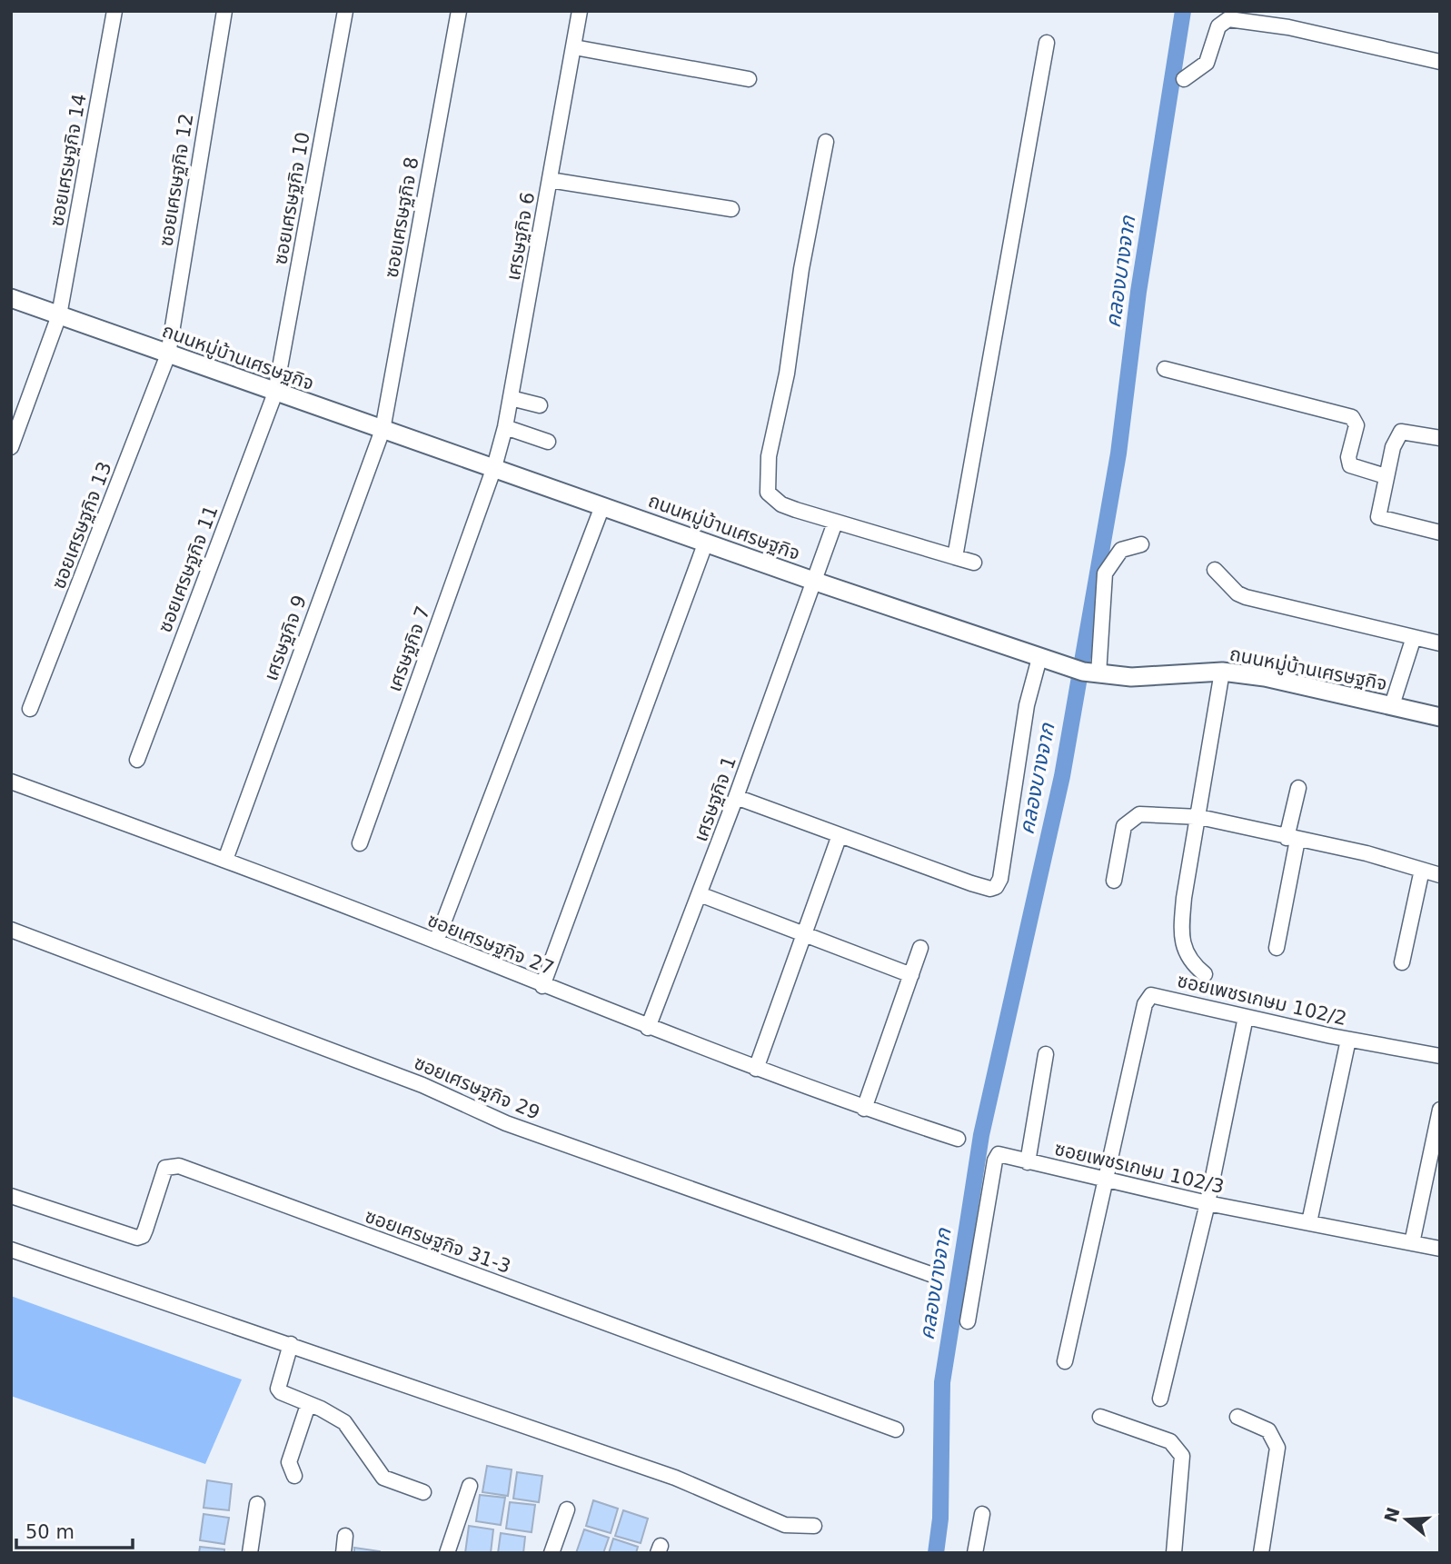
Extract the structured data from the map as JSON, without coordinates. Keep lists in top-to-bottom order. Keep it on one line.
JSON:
{"streets":{"street":["ซอยเศรษฐกิจ 14","ซอยเศรษฐกิจ 12","ซอยเศรษฐกิจ 10","ซอยเศรษฐกิจ 8","เศรษฐกิจ 6","ถนนหมู่บ้านเศรษฐกิจ","ซอยเศรษฐกิจ 13","ซอยเศรษฐกิจ 11","เศรษฐกิจ 9","เศรษฐกิจ 7","เศรษฐกิจ 1","ซอยเศรษฐกิจ 27","ซอยเพชรเกษม 102/2","ซอยเศรษฐกิจ 29","ซอยเพชรเกษม 102/3","ซอยเศรษฐกิจ 31-3"]},"crossings":[["ซอยเศรษฐกิจ 14","ถนนหมู่บ้านเศรษฐกิจ"],["ซอยเศรษฐกิจ 12","ถนนหมู่บ้านเศรษฐกิจ"],["ซอยเศรษฐกิจ 12","ซอยเศรษฐกิจ 13"],["ซอยเศรษฐกิจ 10","ถนนหมู่บ้านเศรษฐกิจ"],["ซอยเศรษฐกิจ 10","ซอยเศรษฐกิจ 11"],["ซอยเศรษฐกิจ 8","ถนนหมู่บ้านเศรษฐกิจ"],["ซอยเศรษฐกิจ 8","เศรษฐกิจ 9"],["เศรษฐกิจ 6","ถนนหมู่บ้านเศรษฐกิจ"],["เศรษฐกิจ 6","เศรษฐกิจ 7"],["ถนนหมู่บ้านเศรษฐกิจ","ซอยเศรษฐกิจ 13"],["ถนนหมู่บ้านเศรษฐกิจ","ซอยเศรษฐกิจ 11"],["ถนนหมู่บ้านเศรษฐกิจ","เศรษฐกิจ 9"],["ถนนหมู่บ้านเศรษฐกิจ","เศรษฐกิจ 7"],["ถนนหมู่บ้านเศรษฐกิจ","เศรษฐกิจ 1"],["เศรษฐกิจ 9","ซอยเศรษฐกิจ 27"],["เศรษฐกิจ 1","ซอยเศรษฐกิจ 27"],["ซอยเพชรเกษม 102/2","ซอยเพชรเกษม 102/3"]],"water":["คลองบางจาก"],"scale_bar":"50 m","north":"left"}
